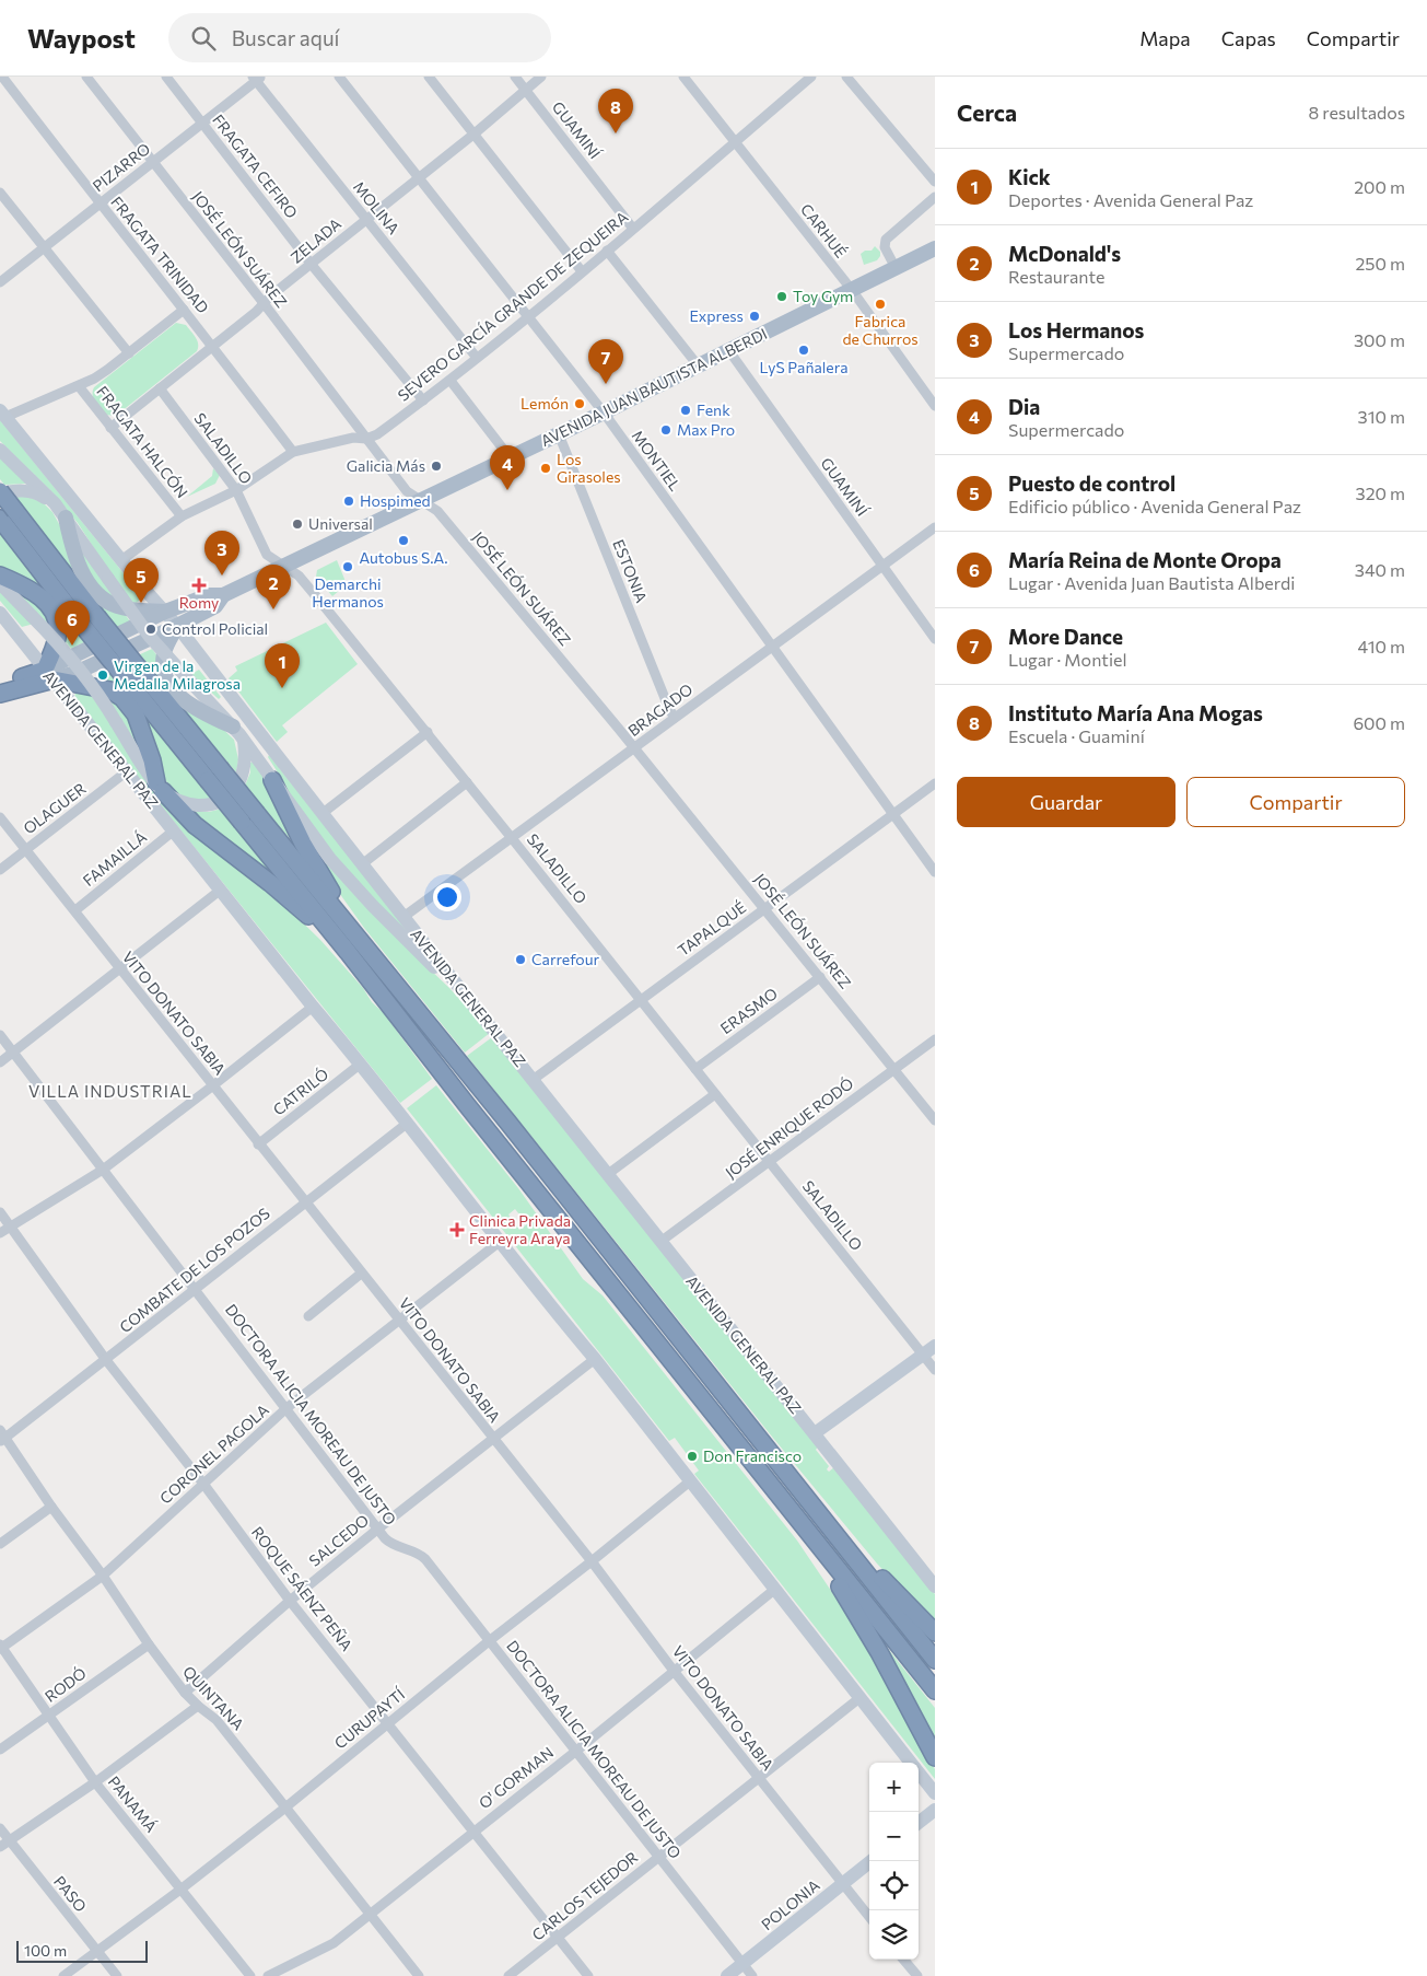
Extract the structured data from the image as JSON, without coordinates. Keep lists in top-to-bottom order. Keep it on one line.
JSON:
{"streets":{"main road":["AVENIDA JUAN BAUTISTA ALBERDI"],"street":["GUAMINÍ","FRAGATA CEFIRO","PIZARRO","MOLINA","CARHUÉ","ZELADA","JOSÉ LEÓN SUÁREZ","FRAGATA TRINIDAD","SEVERO GARCÍA GRANDE DE ZEQUEIRA","FRAGATA HALCÓN","SALADILLO","MONTIEL","ESTONIA","BRAGADO","AVENIDA GENERAL PAZ","OLAGUER","FAMAILLÁ","TAPALQUÉ","ERASMO","VITO DONATO SABIA","CATRILÓ","JOSÉ ENRIQUE RODÓ","COMBATE DE LOS POZOS","DOCTORA ALICIA MOREAU DE JUSTO","CORONEL PAGOLA","SALCEDO","ROQUE SÁENZ PEÑA","RODÓ","QUINTANA","CURUPAYTÍ","O' GORMAN","PANAMÁ","PASO","CARLOS TEJEDOR","POLONIA"]},"crossings":[["GUAMINÍ","ZELADA"],["GUAMINÍ","SEVERO GARCÍA GRANDE DE ZEQUEIRA"],["GUAMINÍ","AVENIDA JUAN BAUTISTA ALBERDI"],["GUAMINÍ","BRAGADO"],["FRAGATA CEFIRO","PIZARRO"],["FRAGATA CEFIRO","ZELADA"],["FRAGATA CEFIRO","SEVERO GARCÍA GRANDE DE ZEQUEIRA"],["PIZARRO","MOLINA"],["PIZARRO","JOSÉ LEÓN SUÁREZ"],["PIZARRO","FRAGATA TRINIDAD"],["MOLINA","ZELADA"],["MOLINA","SEVERO GARCÍA GRANDE DE ZEQUEIRA"],["CARHUÉ","SEVERO GARCÍA GRANDE DE ZEQUEIRA"],["CARHUÉ","AVENIDA JUAN BAUTISTA ALBERDI"],["ZELADA","JOSÉ LEÓN SUÁREZ"],["ZELADA","FRAGATA TRINIDAD"],["ZELADA","FRAGATA HALCÓN"],["ZELADA","SALADILLO"],["ZELADA","MONTIEL"],["JOSÉ LEÓN SUÁREZ","SEVERO GARCÍA GRANDE DE ZEQUEIRA"],["JOSÉ LEÓN SUÁREZ","AVENIDA JUAN BAUTISTA ALBERDI"],["JOSÉ LEÓN SUÁREZ","BRAGADO"],["JOSÉ LEÓN SUÁREZ","TAPALQUÉ"],["JOSÉ LEÓN SUÁREZ","ERASMO"],["JOSÉ LEÓN SUÁREZ","JOSÉ ENRIQUE RODÓ"],["FRAGATA TRINIDAD","SEVERO GARCÍA GRANDE DE ZEQUEIRA"],["SEVERO GARCÍA GRANDE DE ZEQUEIRA","FRAGATA HALCÓN"],["SEVERO GARCÍA GRANDE DE ZEQUEIRA","SALADILLO"],["SEVERO GARCÍA GRANDE DE ZEQUEIRA","MONTIEL"],["SEVERO GARCÍA GRANDE DE ZEQUEIRA","AVENIDA GENERAL PAZ"],["AVENIDA JUAN BAUTISTA ALBERDI","SALADILLO"],["AVENIDA JUAN BAUTISTA ALBERDI","MONTIEL"],["AVENIDA JUAN BAUTISTA ALBERDI","ESTONIA"],["AVENIDA JUAN BAUTISTA ALBERDI","AVENIDA GENERAL PAZ"],["SALADILLO","BRAGADO"],["SALADILLO","TAPALQUÉ"],["SALADILLO","ERASMO"],["SALADILLO","JOSÉ ENRIQUE RODÓ"],["MONTIEL","BRAGADO"],["MONTIEL","TAPALQUÉ"],["ESTONIA","BRAGADO"],["BRAGADO","AVENIDA GENERAL PAZ"],["AVENIDA GENERAL PAZ","OLAGUER"],["AVENIDA GENERAL PAZ","FAMAILLÁ"],["AVENIDA GENERAL PAZ","TAPALQUÉ"],["AVENIDA GENERAL PAZ","CATRILÓ"],["AVENIDA GENERAL PAZ","JOSÉ ENRIQUE RODÓ"],["AVENIDA GENERAL PAZ","COMBATE DE LOS POZOS"],["AVENIDA GENERAL PAZ","CORONEL PAGOLA"],["AVENIDA GENERAL PAZ","SALCEDO"],["AVENIDA GENERAL PAZ","CURUPAYTÍ"],["AVENIDA GENERAL PAZ","O' GORMAN"],["AVENIDA GENERAL PAZ","CARLOS TEJEDOR"],["OLAGUER","VITO DONATO SABIA"],["FAMAILLÁ","VITO DONATO SABIA"],["VITO DONATO SABIA","CATRILÓ"],["VITO DONATO SABIA","COMBATE DE LOS POZOS"],["VITO DONATO SABIA","CORONEL PAGOLA"],["VITO DONATO SABIA","SALCEDO"],["VITO DONATO SABIA","CURUPAYTÍ"],["VITO DONATO SABIA","O' GORMAN"],["VITO DONATO SABIA","CARLOS TEJEDOR"],["VITO DONATO SABIA","POLONIA"],["COMBATE DE LOS POZOS","DOCTORA ALICIA MOREAU DE JUSTO"],["COMBATE DE LOS POZOS","ROQUE SÁENZ PEÑA"],["COMBATE DE LOS POZOS","QUINTANA"],["DOCTORA ALICIA MOREAU DE JUSTO","CORONEL PAGOLA"],["DOCTORA ALICIA MOREAU DE JUSTO","SALCEDO"],["DOCTORA ALICIA MOREAU DE JUSTO","CURUPAYTÍ"],["DOCTORA ALICIA MOREAU DE JUSTO","O' GORMAN"],["DOCTORA ALICIA MOREAU DE JUSTO","CARLOS TEJEDOR"],["DOCTORA ALICIA MOREAU DE JUSTO","POLONIA"],["CORONEL PAGOLA","ROQUE SÁENZ PEÑA"],["CORONEL PAGOLA","QUINTANA"],["CORONEL PAGOLA","PANAMÁ"],["SALCEDO","ROQUE SÁENZ PEÑA"],["SALCEDO","QUINTANA"],["ROQUE SÁENZ PEÑA","CURUPAYTÍ"],["ROQUE SÁENZ PEÑA","O' GORMAN"],["ROQUE SÁENZ PEÑA","CARLOS TEJEDOR"],["RODÓ","QUINTANA"],["RODÓ","PANAMÁ"],["QUINTANA","CURUPAYTÍ"],["QUINTANA","O' GORMAN"],["CURUPAYTÍ","PANAMÁ"],["CURUPAYTÍ","PASO"]],"districts":["VILLA INDUSTRIAL"],"places":{"other":["Toy Gym","Fabrica de Churros","Express","LyS Pañalera","Lemón","Fenk","Max Pro","Galicia Más","Los Girasoles","Hospimed","Universal","Autobus S.A.","Demarchi Hermanos","Control Policial","Virgen de la Medalla Milagrosa","Carrefour","Don Francisco"],"health":["Romy","Clinica Privada Ferreyra Araya"]},"scale_bar":"100 m","page":{"header":"Waypost","search":"Buscar aquí","nav":["Mapa","Capas","Compartir"],"heading":["Cerca","8 resultados"],"pins":["8","7","4","3","5","2","6","1"],"list":[{"mark":"1","name":"Kick","note":"Deportes · Avenida General Paz","value":"200 m"},{"mark":"2","name":"McDonald's","note":"Restaurante","value":"250 m"},{"mark":"3","name":"Los Hermanos","note":"Supermercado","value":"300 m"},{"mark":"4","name":"Dia","note":"Supermercado","value":"310 m"},{"mark":"5","name":"Puesto de control","note":"Edificio público · Avenida General Paz","value":"320 m"},{"mark":"6","name":"María Reina de Monte Oropa","note":"Lugar · Avenida Juan Bautista Alberdi","value":"340 m"},{"mark":"7","name":"More Dance","note":"Lugar · Montiel","value":"410 m"},{"mark":"8","name":"Instituto María Ana Mogas","note":"Escuela · Guaminí","value":"600 m"}],"buttons":["Guardar","Compartir"],"map_buttons":["+","−"],"scale":"100 m"}}
